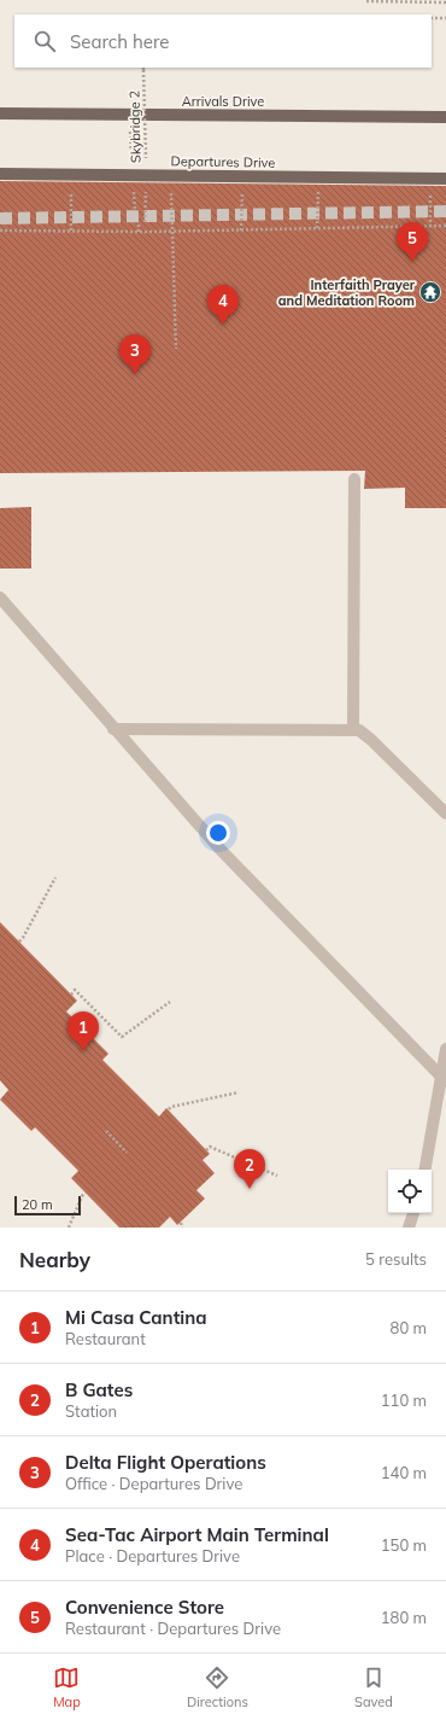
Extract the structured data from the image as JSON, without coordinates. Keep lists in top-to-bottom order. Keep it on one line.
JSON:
{"streets":{"main road":["Arrivals Drive","Departures Drive"],"path":["Skybridge 2"]},"places":{"temple":["Interfaith Prayer and Meditation Room"]},"scale_bar":"20 m","page":{"search":"Search here","pins":["5","4","3","1","2"],"scale":"20 m","heading":["Nearby","5 results"],"list":[{"mark":"1","name":"Mi Casa Cantina","note":"Restaurant","value":"80 m"},{"mark":"2","name":"B Gates","note":"Station","value":"110 m"},{"mark":"3","name":"Delta Flight Operations","note":"Office · Departures Drive","value":"140 m"},{"mark":"4","name":"Sea-Tac Airport Main Terminal","note":"Place · Departures Drive","value":"150 m"},{"mark":"5","name":"Convenience Store","note":"Restaurant · Departures Drive","value":"180 m"}],"nav":["Map","Directions","Saved"]}}
